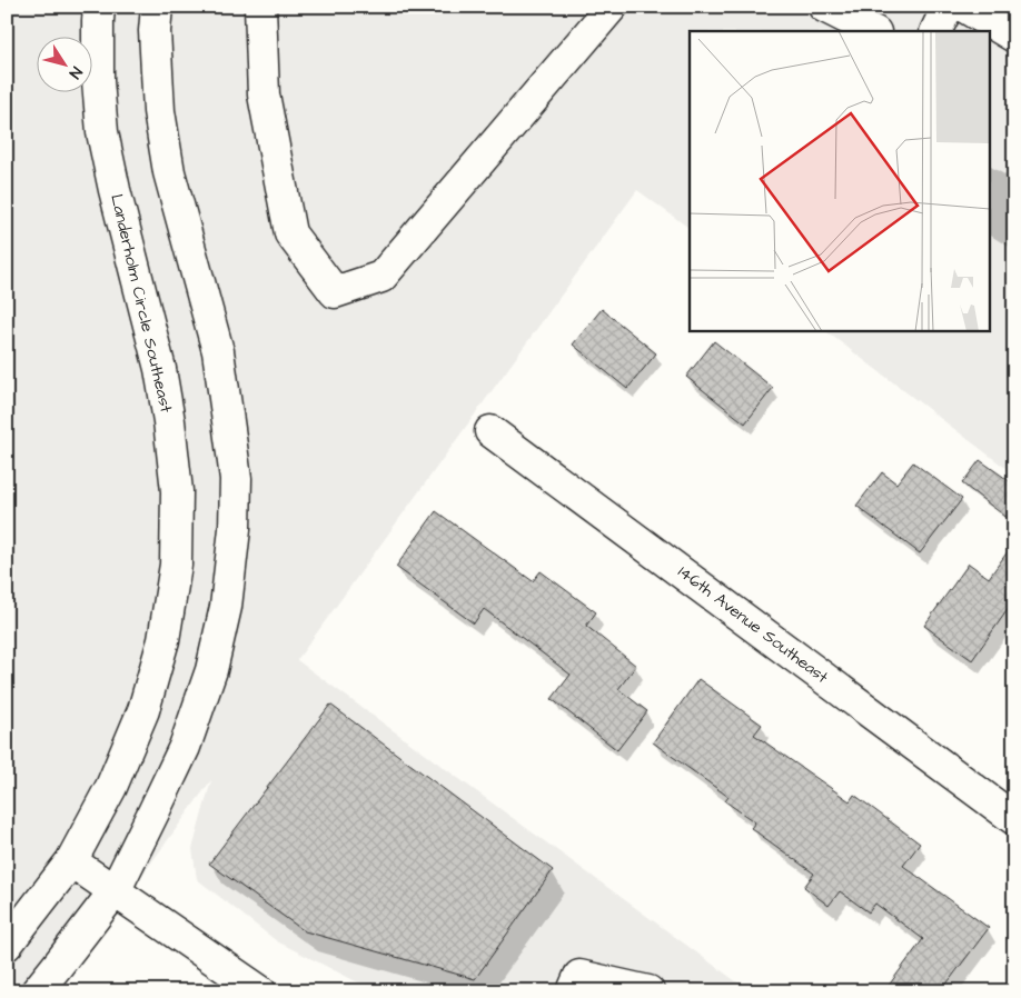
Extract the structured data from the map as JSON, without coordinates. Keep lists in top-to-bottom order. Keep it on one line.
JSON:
{"streets":{"street":["Landerholm Circle Southeast","146th Avenue Southeast"]},"north":"bottom right"}
